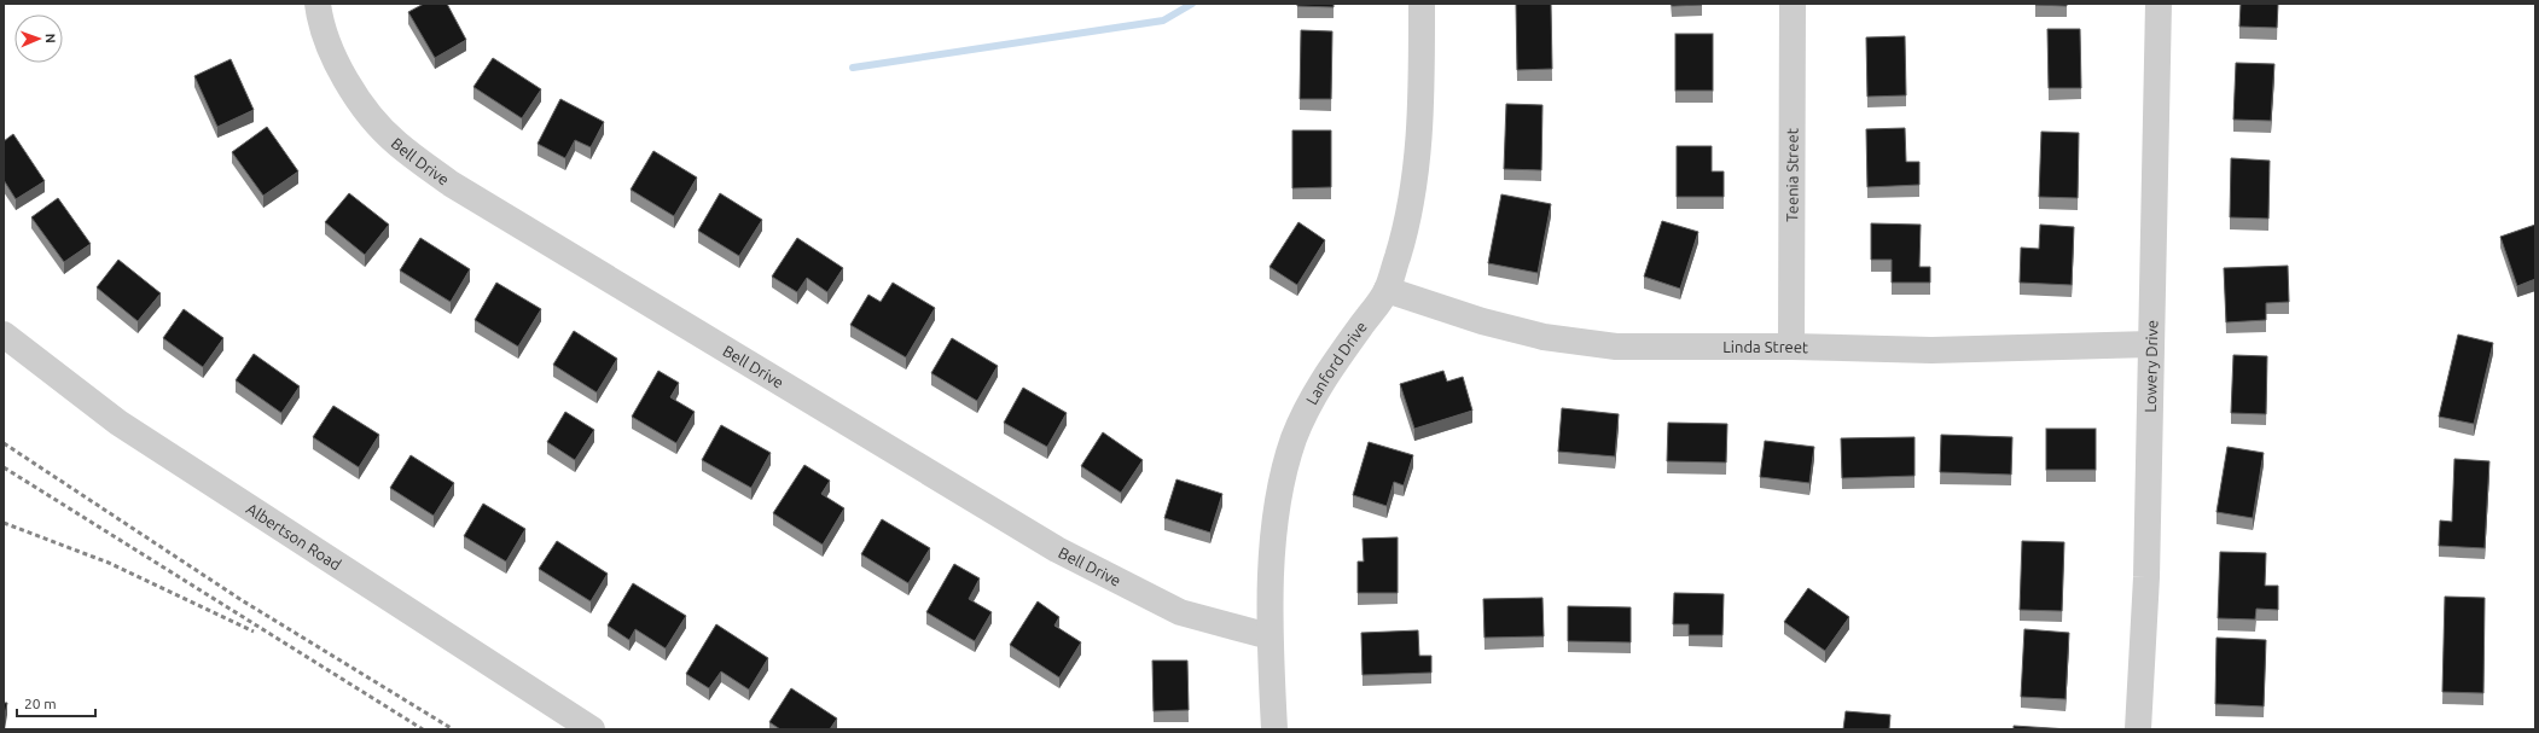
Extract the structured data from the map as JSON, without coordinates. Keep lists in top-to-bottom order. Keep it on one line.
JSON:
{"streets":{"street":["Bell Drive","Teenia Street","Linda Street","Lanford Drive","Lowery Drive","Albertson Road"]},"crossings":[["Bell Drive","Lanford Drive"],["Teenia Street","Linda Street"],["Linda Street","Lanford Drive"],["Linda Street","Lowery Drive"]],"scale_bar":"20 m","north":"right"}
